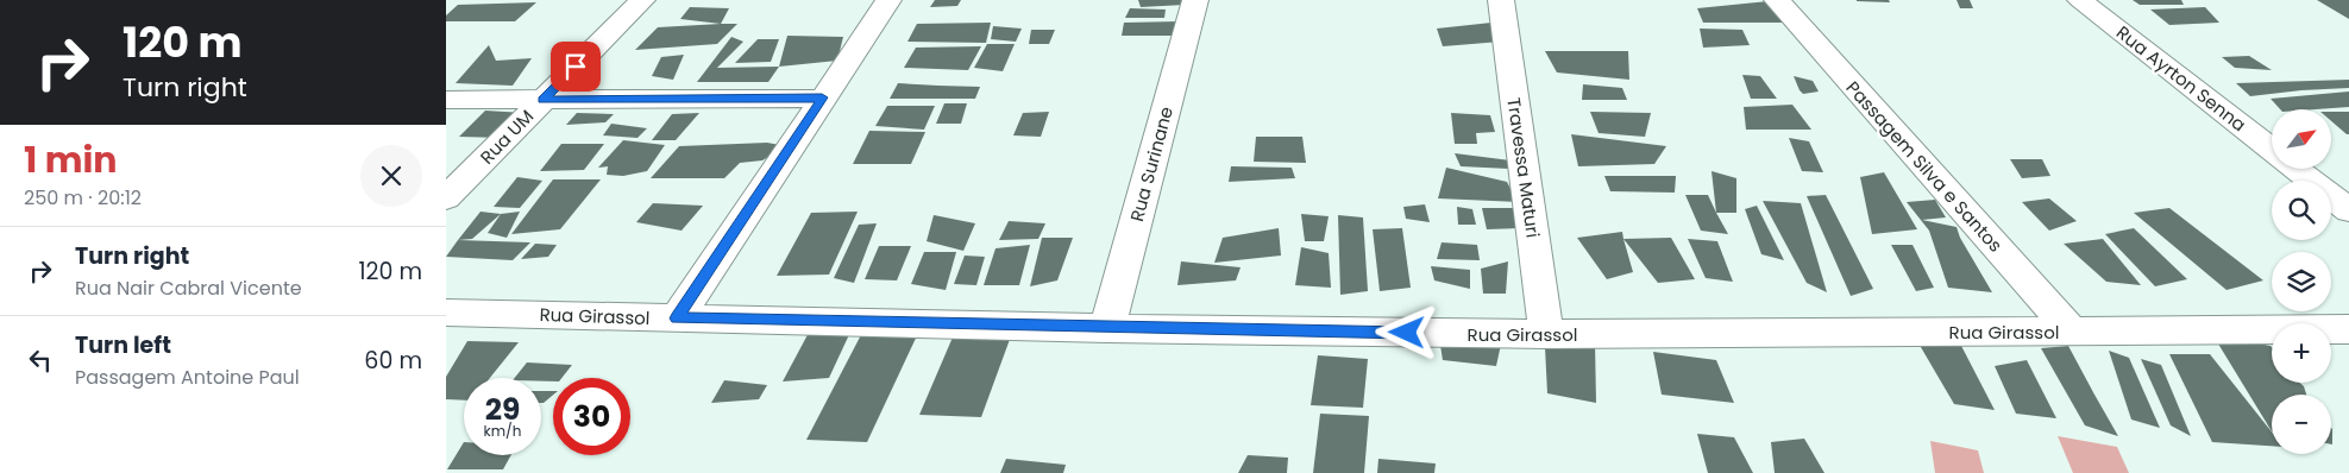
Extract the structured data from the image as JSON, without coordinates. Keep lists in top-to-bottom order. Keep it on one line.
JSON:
{"streets":{"street":["Rua Ayrton Senna","Rua UM","Rua Surinane","Passagem Silva e Santos","Travessa Maturi","Rua Girassol"]},"crossings":[["Rua Surinane","Rua Girassol"],["Passagem Silva e Santos","Rua Girassol"],["Travessa Maturi","Rua Girassol"]],"north":"top right","page":{"turn":["120 m","Turn right"],"map_buttons":["+","−"],"heading":["1 min","250 m · 20:12"],"list":[{"name":"Turn right","note":"Rua Nair Cabral Vicente","value":"120 m"},{"name":"Turn left","note":"Passagem Antoine Paul","value":"60 m"}],"speed":"29 km/h","limit":"30"}}
